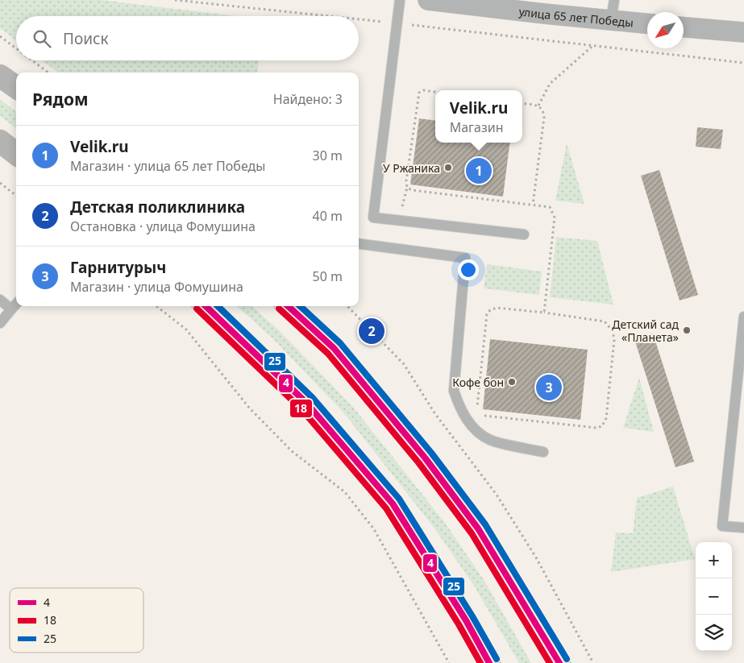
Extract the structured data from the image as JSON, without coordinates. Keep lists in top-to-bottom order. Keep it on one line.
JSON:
{"streets":{"street":["улица 65 лет Победы"]},"places":["У Ржаника","Детский сад «Планета»","Кофе бон"],"lines":["transit line 4","transit line 25","transit line 18"],"legend":["4","18","25"],"north":"bottom left","page":{"search":"Поиск","heading":["Рядом","Найдено: 3"],"popup":["Velik.ru","Магазин"],"list":[{"mark":"1","name":"Velik.ru","note":"Магазин · улица 65 лет Победы","value":"30 m"},{"mark":"2","name":"Детская поликлиника","note":"Остановка · улица Фомушина","value":"40 m"},{"mark":"3","name":"Гарнитурыч","note":"Магазин · улица Фомушина","value":"50 m"}],"pins":["1","2","3"],"map_buttons":["+","−"]}}
